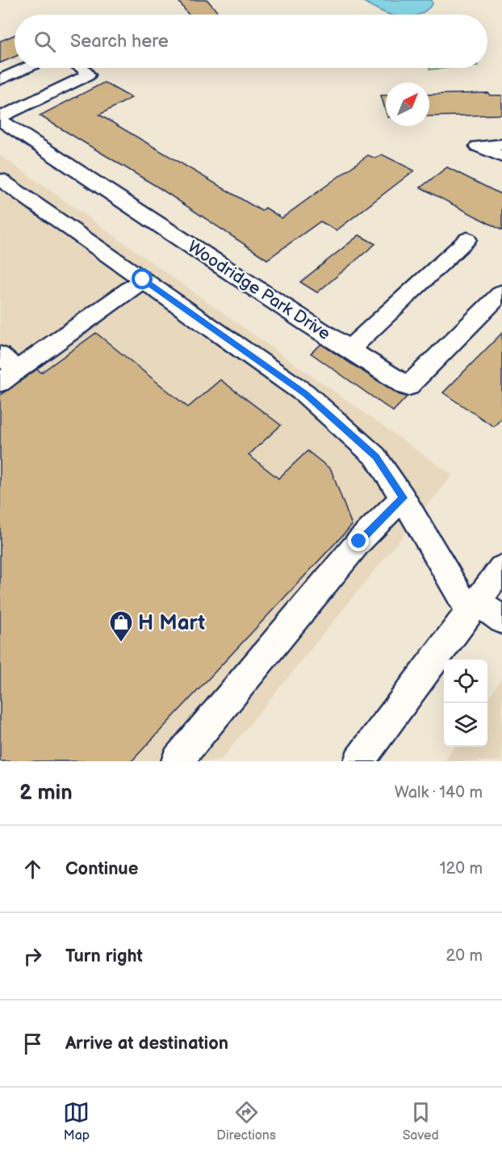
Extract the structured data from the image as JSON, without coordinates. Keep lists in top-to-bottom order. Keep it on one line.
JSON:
{"streets":{"street":["Woodridge Park Drive"]},"places":{"shop":["H Mart"]},"north":"top right","page":{"search":"Search here","heading":["2 min","Walk · 140 m"],"list":[["Continue","120 m"],["Turn right","20 m"],"Arrive at destination"],"nav":["Map","Directions","Saved"]}}
